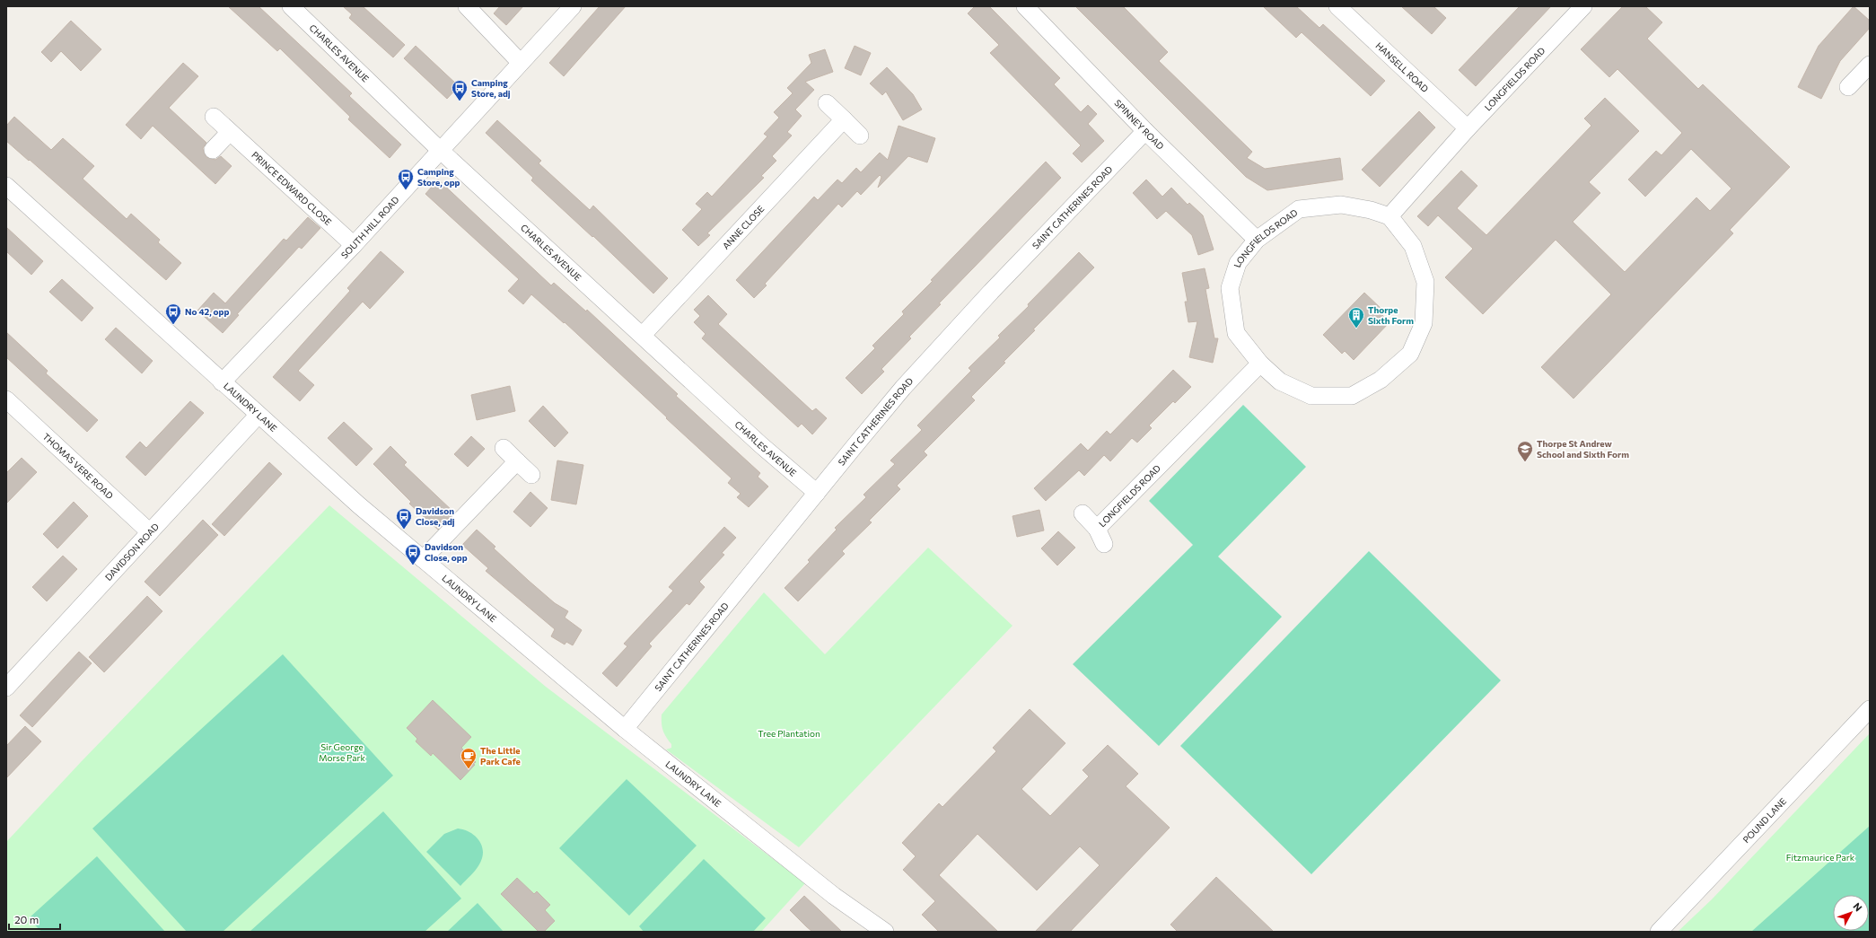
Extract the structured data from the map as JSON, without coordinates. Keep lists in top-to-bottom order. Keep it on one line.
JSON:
{"streets":{"street":["CHARLES AVENUE","HANSELL ROAD","LONGFIELDS ROAD","SPINNEY ROAD","PRINCE EDWARD CLOSE","SAINT CATHERINES ROAD","SOUTH HILL ROAD","ANNE CLOSE","LAUNDRY LANE","THOMAS VERE ROAD","DAVIDSON ROAD","POUND LANE"]},"crossings":[["CHARLES AVENUE","SAINT CATHERINES ROAD"],["CHARLES AVENUE","SOUTH HILL ROAD"],["CHARLES AVENUE","ANNE CLOSE"],["HANSELL ROAD","LONGFIELDS ROAD"],["LONGFIELDS ROAD","SPINNEY ROAD"],["SPINNEY ROAD","SAINT CATHERINES ROAD"],["PRINCE EDWARD CLOSE","SOUTH HILL ROAD"],["SAINT CATHERINES ROAD","LAUNDRY LANE"],["SOUTH HILL ROAD","LAUNDRY LANE"],["LAUNDRY LANE","DAVIDSON ROAD"],["THOMAS VERE ROAD","DAVIDSON ROAD"]],"parks":["Tree Plantation","Sir George Morse Park","Fitzmaurice Park"],"places":{"bus stop":["Camping Store, adj","Camping Store, opp","No 42, opp","Davidson Close, adj","Davidson Close, opp"],"building":["Thorpe Sixth Form"],"school or university":["Thorpe St Andrew School and Sixth Form"],"cafe":["The Little Park Cafe"]},"scale_bar":"20 m","north":"top right"}
